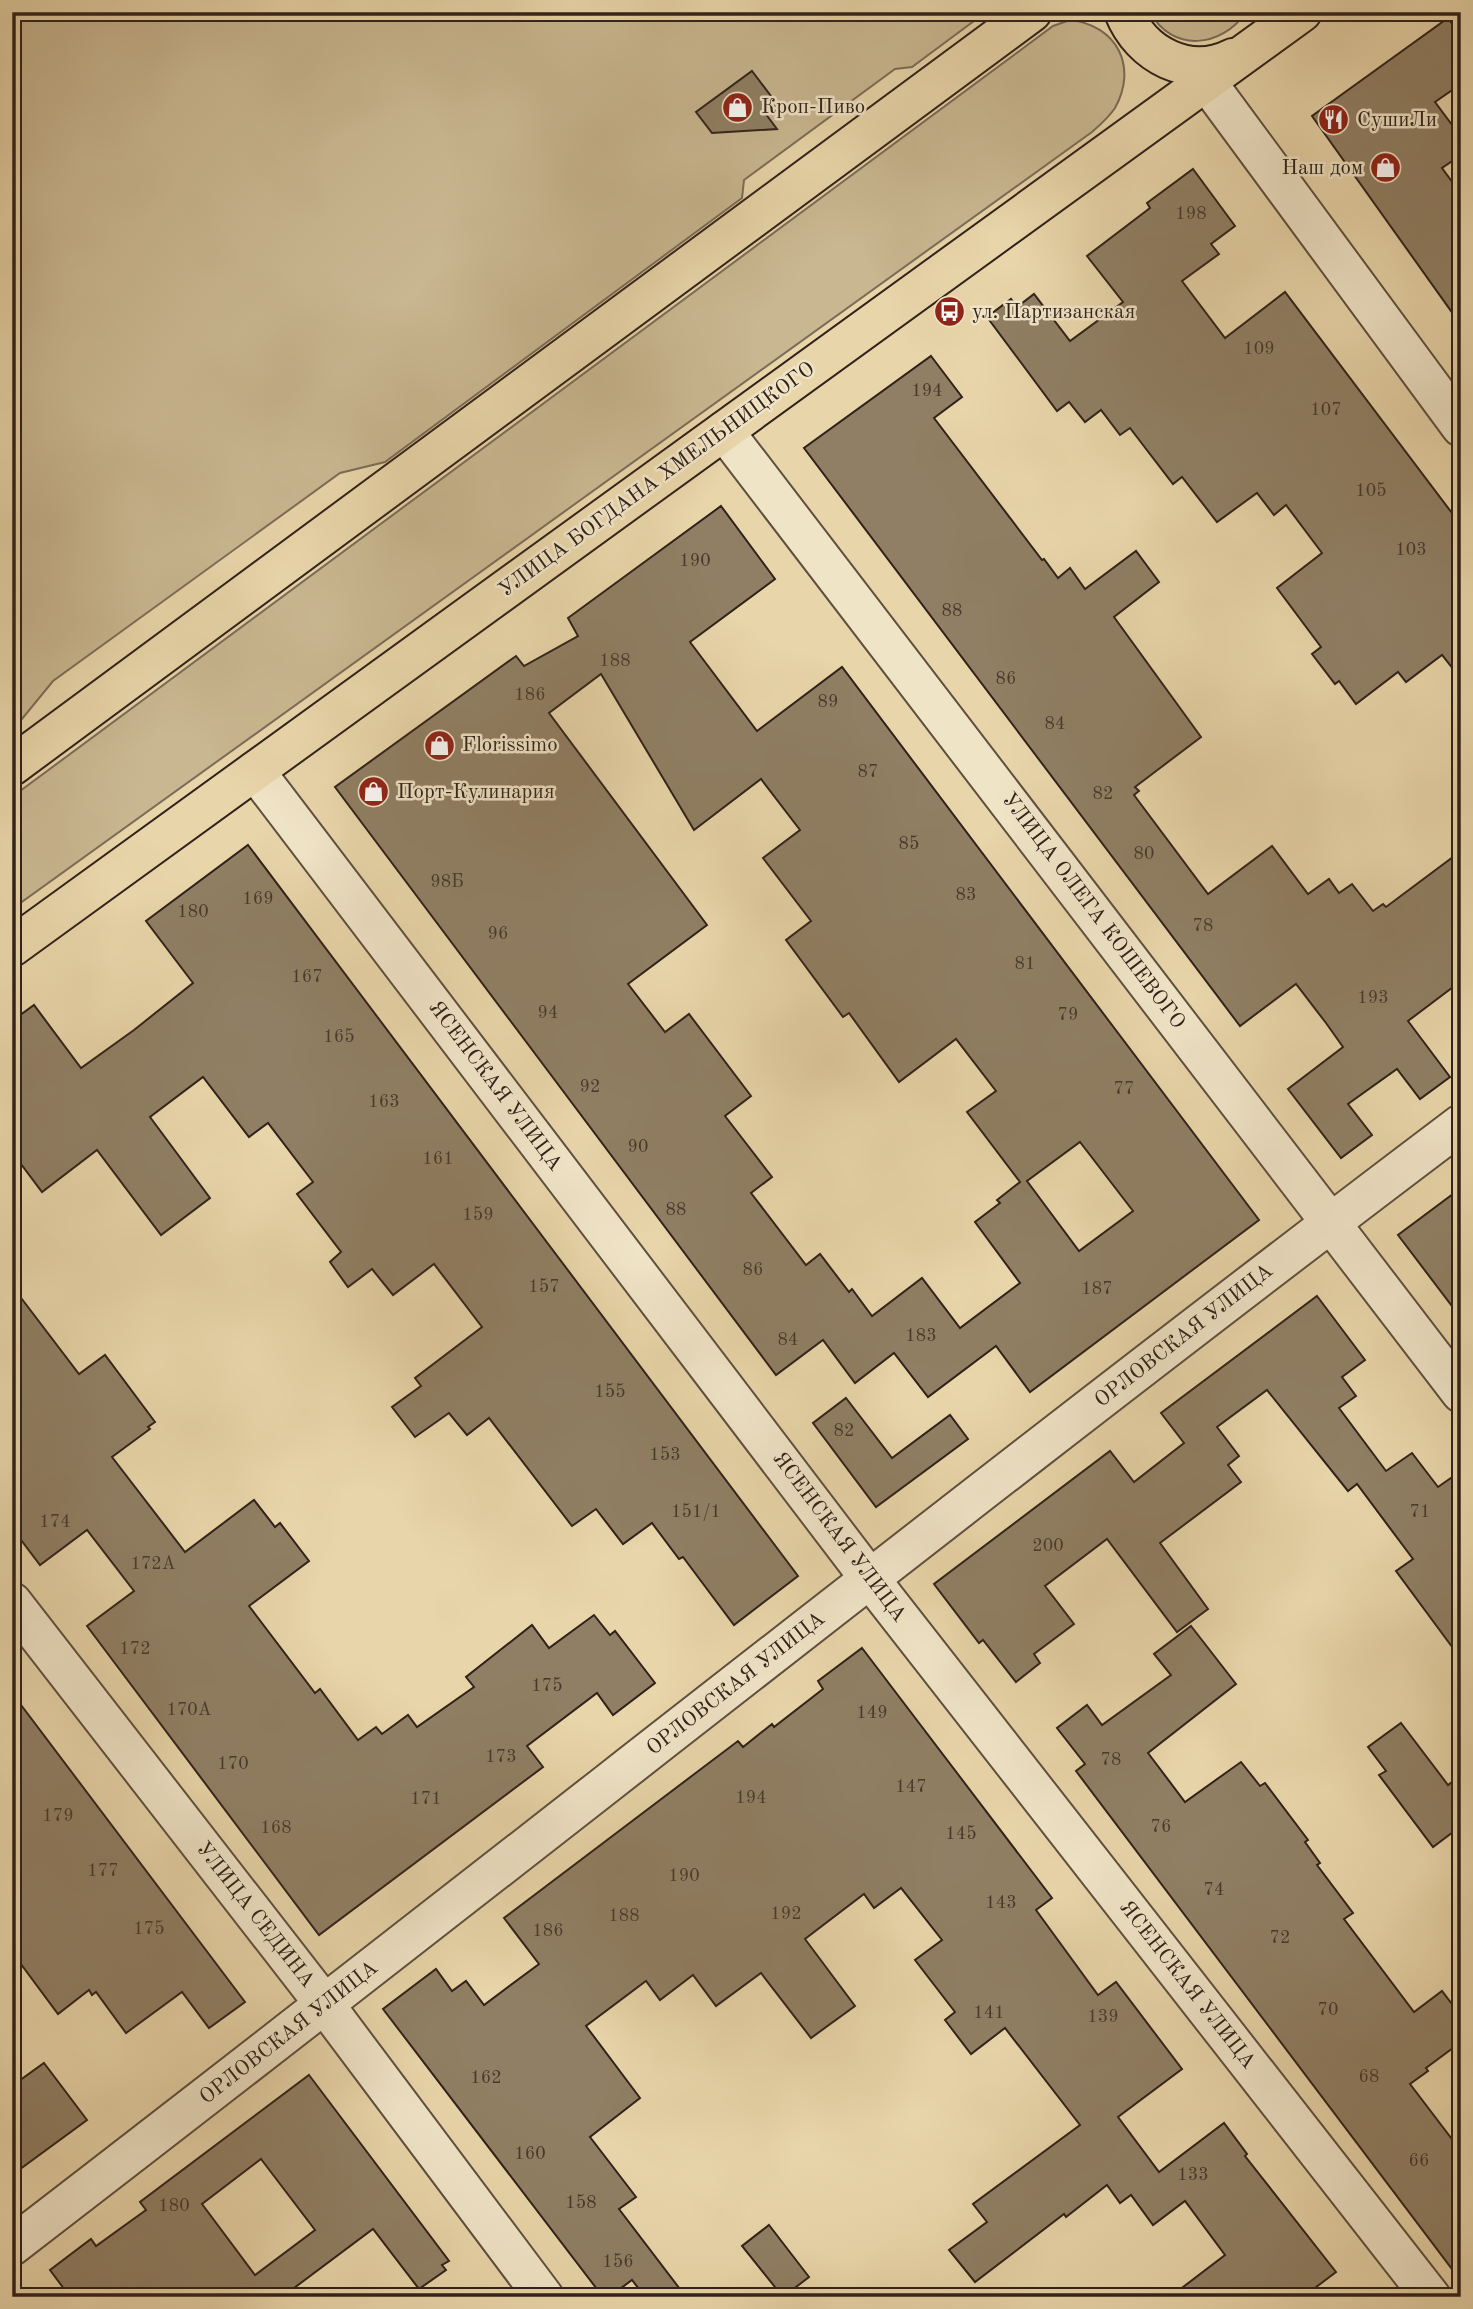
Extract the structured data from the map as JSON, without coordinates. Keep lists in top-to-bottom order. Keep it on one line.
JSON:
{"streets":{"main road":["УЛИЦА БОГДАНА ХМЕЛЬНИЦКОГО"],"street":["УЛИЦА ОЛЕГА КОШЕВОГО","ЯСЕНСКАЯ УЛИЦА","ОРЛОВСКАЯ УЛИЦА","УЛИЦА СЕДИНА"]},"crossings":[["УЛИЦА БОГДАНА ХМЕЛЬНИЦКОГО","УЛИЦА ОЛЕГА КОШЕВОГО"],["УЛИЦА БОГДАНА ХМЕЛЬНИЦКОГО","ЯСЕНСКАЯ УЛИЦА"],["УЛИЦА ОЛЕГА КОШЕВОГО","ОРЛОВСКАЯ УЛИЦА"],["ЯСЕНСКАЯ УЛИЦА","ОРЛОВСКАЯ УЛИЦА"],["ОРЛОВСКАЯ УЛИЦА","УЛИЦА СЕДИНА"]],"places":{"shop":["Кроп-Пиво","Наш дом","Florissimo","Порт-Кулинария"],"restaurant":["СушиЛи"],"bus stop":["ул. Партизанская"]},"house_numbers":["198","109","194","107","105","103","190","88","188","86","186","89","84","87","82","85","80","98Б","83","169","180","78","96","81","167","193","94","79","165","92","77","163","90","161","88","159","86","157","187","183","84","155","82","153","151/1","71","174","200","172А","172","175","170А","149","173","78","170","147","194","171","179","76","168","145","177","190","74","143","192","188","175","186","72","70","141","139","68","162","160","66","133","158","180","156"]}
